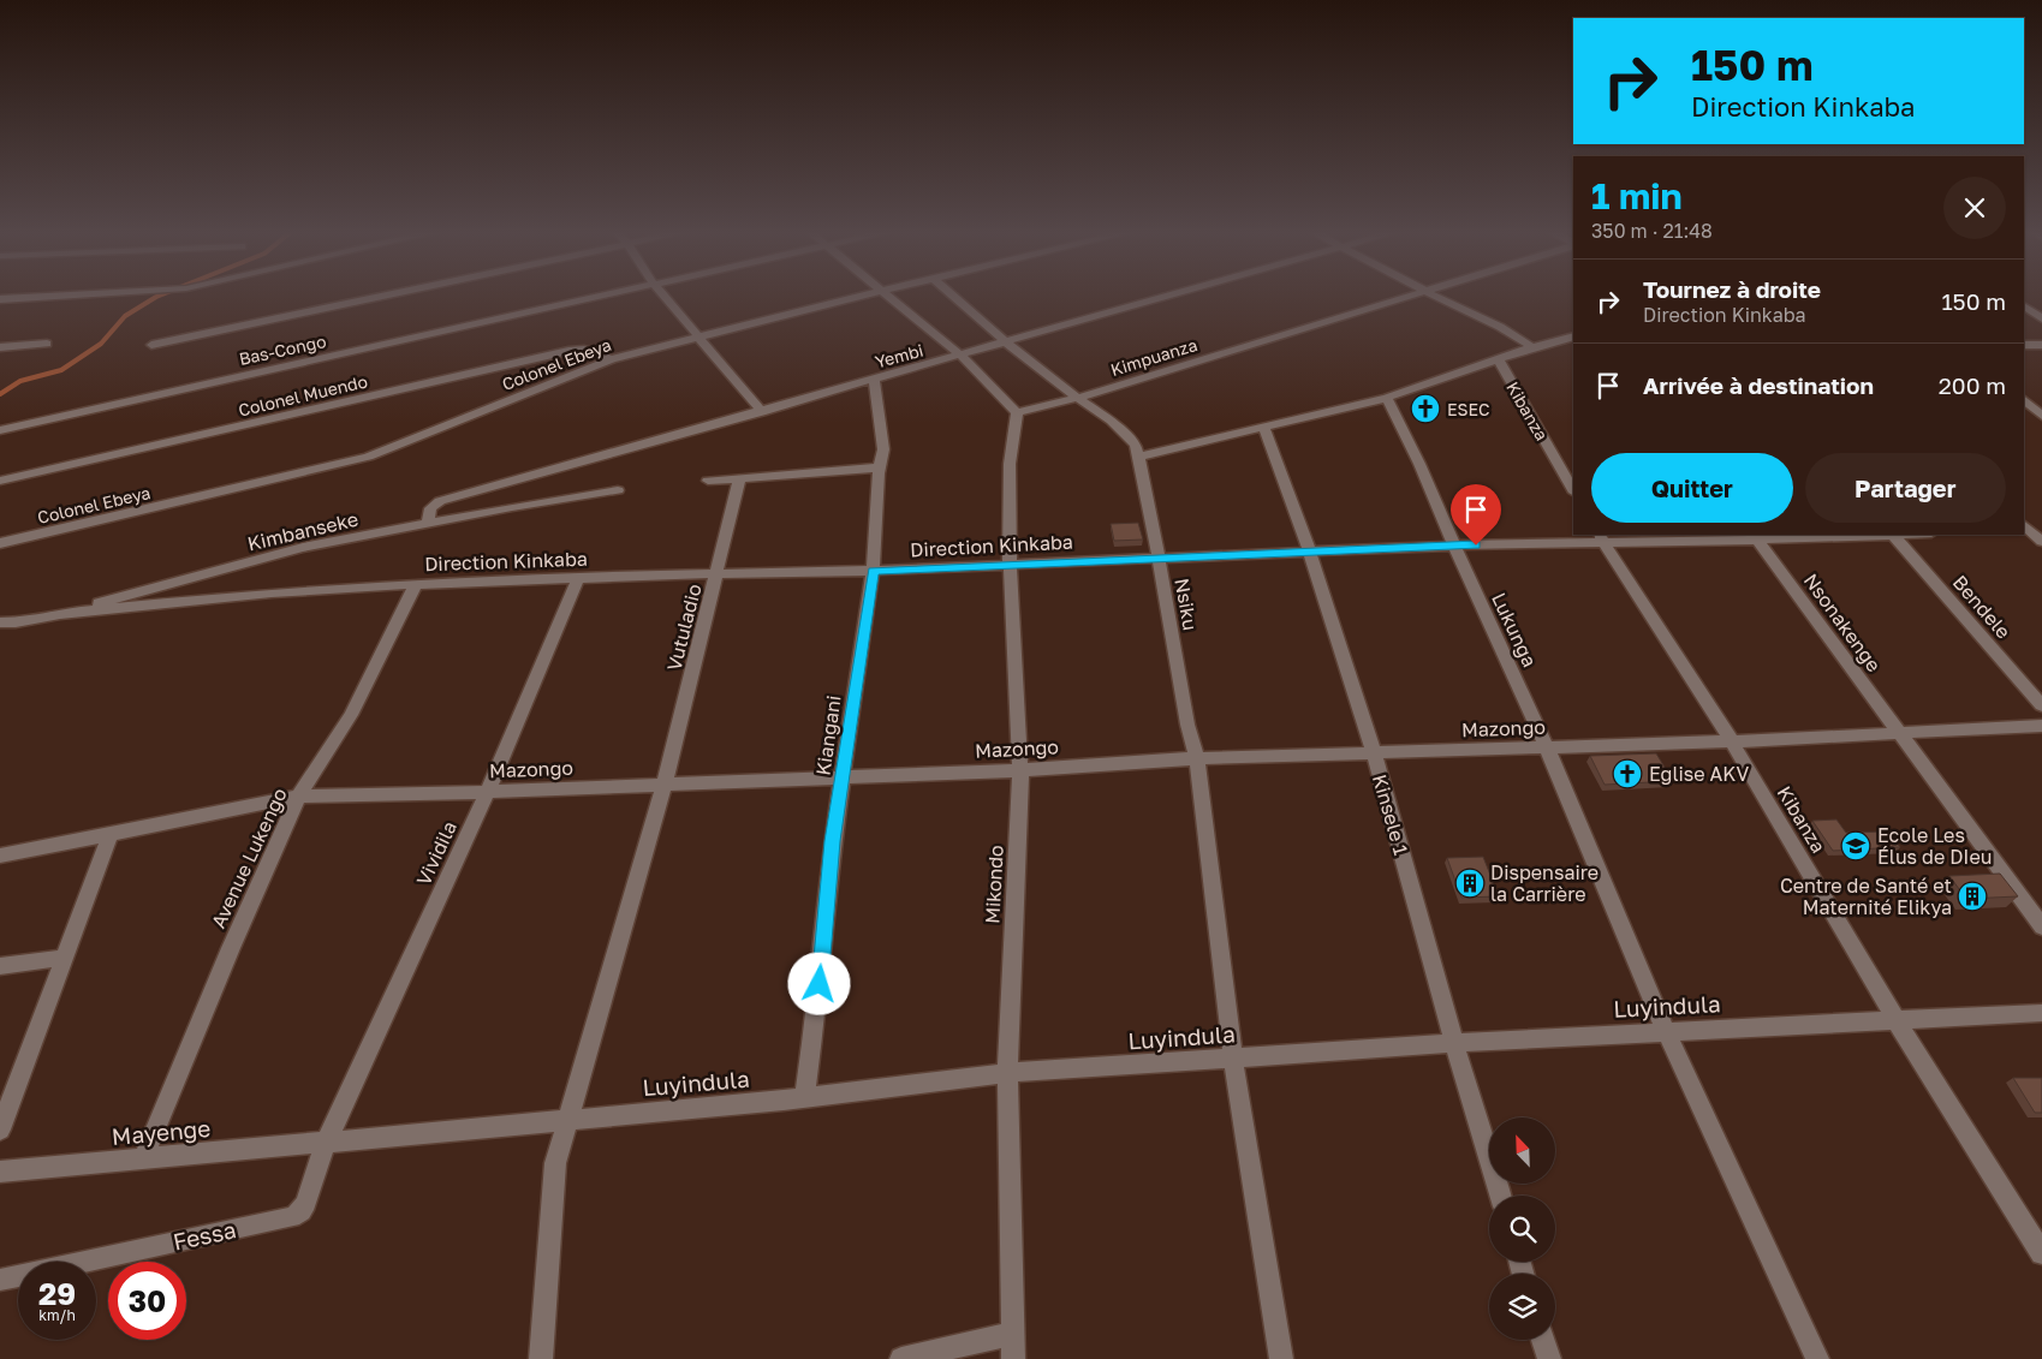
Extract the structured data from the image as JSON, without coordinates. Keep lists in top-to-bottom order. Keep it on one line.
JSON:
{"streets":{"street":["Bas-Congo","Yembi","Kimpuanza","Colonel Ebeya","Colonel Muendo","Kibanza","Kimbanseke","Direction Kinkaba","Nsiku","Bendele","Nsonakenge","Vutuladio","Lukunga","Mazongo","Kiangani","Kinsele 1","Vividila","Avenue Lukengo","Mikondo","Luyindula","Mayenge","Fessa"]},"crossings":[["Yembi","Kimbanseke"],["Yembi","Kiangani"],["Kimpuanza","Mikondo"],["Colonel Ebeya","Colonel Muendo"],["Kibanza","Direction Kinkaba"],["Kibanza","Mazongo"],["Kibanza","Luyindula"],["Kimbanseke","Direction Kinkaba"],["Direction Kinkaba","Nsiku"],["Direction Kinkaba","Nsonakenge"],["Direction Kinkaba","Vutuladio"],["Direction Kinkaba","Lukunga"],["Direction Kinkaba","Kiangani"],["Direction Kinkaba","Kinsele 1"],["Direction Kinkaba","Vividila"],["Direction Kinkaba","Avenue Lukengo"],["Direction Kinkaba","Mikondo"],["Nsiku","Mazongo"],["Nsiku","Luyindula"],["Nsonakenge","Mazongo"],["Vutuladio","Mazongo"],["Vutuladio","Luyindula"],["Lukunga","Mazongo"],["Lukunga","Luyindula"],["Mazongo","Kiangani"],["Mazongo","Kinsele 1"],["Mazongo","Vividila"],["Mazongo","Avenue Lukengo"],["Mazongo","Mikondo"],["Kiangani","Luyindula"],["Kinsele 1","Luyindula"],["Vividila","Luyindula"],["Vividila","Mayenge"],["Vividila","Fessa"],["Avenue Lukengo","Mayenge"],["Mikondo","Luyindula"],["Luyindula","Mayenge"],["Luyindula","Fessa"],["Mayenge","Fessa"]],"places":{"church":["ESEC","Eglise AKV"],"school or university":["Ecole Les Élus de DIeu"],"building":["Dispensaire la Carrière","Centre de Santé et Maternité Elikya"]},"north":"top left","page":{"turn":["150 m","Direction Kinkaba"],"heading":["1 min","350 m · 21:48"],"list":[{"name":"Tournez à droite","note":"Direction Kinkaba","value":"150 m"},{"name":"Arrivée à destination","value":"200 m"}],"buttons":["Quitter","Partager"],"speed":"29 km/h","limit":"30"}}
